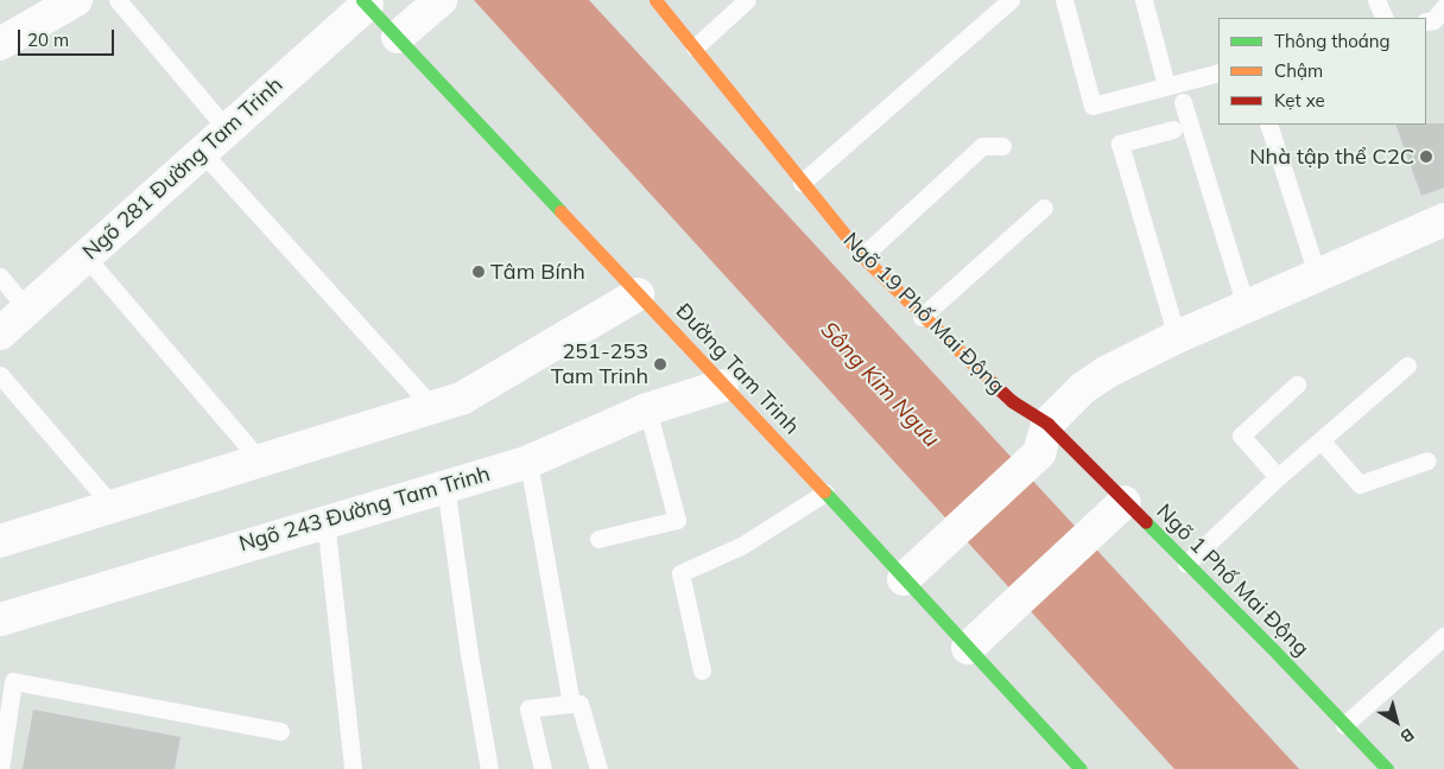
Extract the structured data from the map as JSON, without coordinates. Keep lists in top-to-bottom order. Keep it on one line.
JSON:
{"streets":{"street":["Ngõ 281 Đường Tam Trinh","Ngõ 19 Phố Mai Động","Đường Tam Trinh","Ngõ 243 Đường Tam Trinh","Ngõ 1 Phố Mai Động"]},"crossings":[["Ngõ 281 Đường Tam Trinh","Đường Tam Trinh"],["Ngõ 19 Phố Mai Động","Ngõ 1 Phố Mai Động"],["Đường Tam Trinh","Ngõ 243 Đường Tam Trinh"]],"water":["Sông Kim Ngưu"],"places":["Nhà tập thể C2C","Tâm Bính","251-253 Tam Trinh"],"legend":["Thông thoáng","Chậm","Kẹt xe"],"scale_bar":"20 m","north":"bottom right"}
